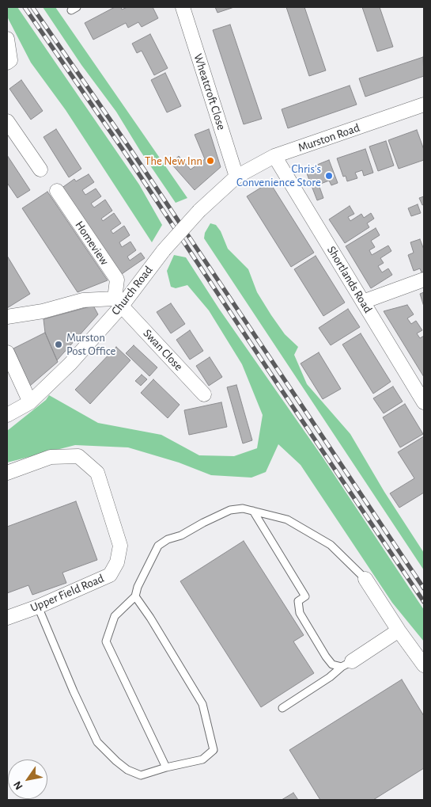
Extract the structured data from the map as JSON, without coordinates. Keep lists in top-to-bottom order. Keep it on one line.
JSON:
{"streets":{"street":["Wheatcroft Close","Murston Road","Homeview","Shortlands Road","Church Road","Swan Close","Upper Field Road"]},"crossings":[["Wheatcroft Close","Murston Road"],["Wheatcroft Close","Church Road"],["Murston Road","Shortlands Road"],["Murston Road","Church Road"],["Homeview","Church Road"],["Homeview","Swan Close"],["Church Road","Swan Close"]],"places":["The New Inn","Chris's Convenience Store","Murston Post Office"],"north":"bottom left"}
